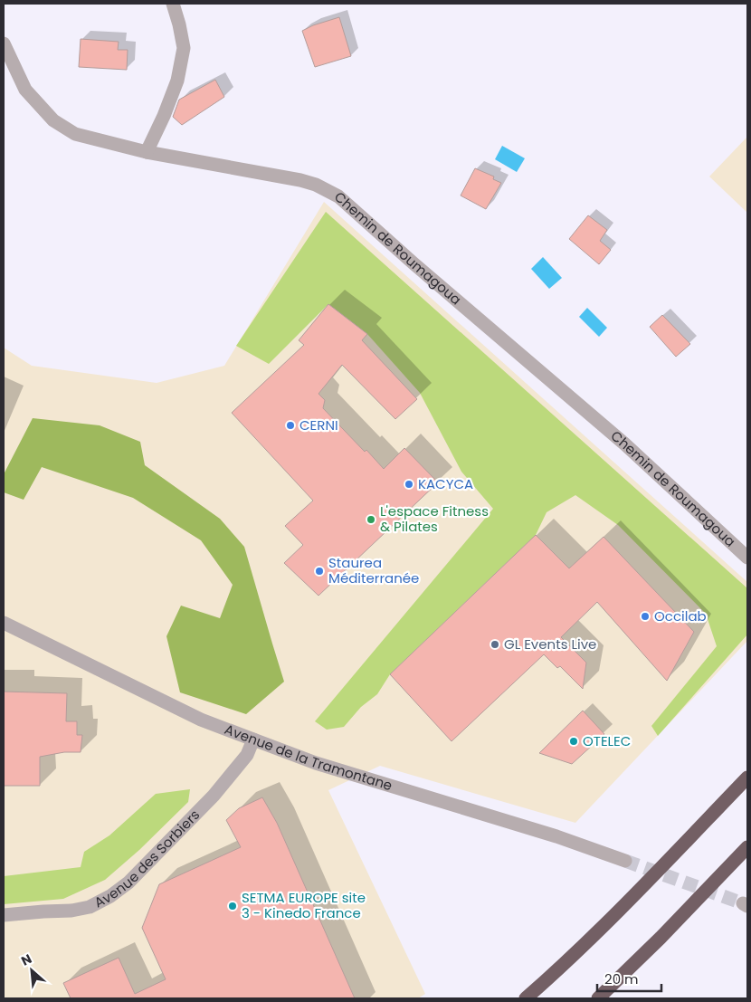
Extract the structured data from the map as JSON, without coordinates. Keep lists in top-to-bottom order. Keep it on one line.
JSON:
{"streets":{"street":["Chemin de Roumagoua","Avenue de la Tramontane","Avenue des Sorbiers"]},"crossings":[["Avenue de la Tramontane","Avenue des Sorbiers"]],"places":["CERNI","KACYCA","L'espace Fitness & Pilates","Staurea Méditerranée","Occilab","GL Events Live","OTELEC","SETMA EUROPE site 3 - Kinedo France"],"scale_bar":"20 m","north":"top left"}
